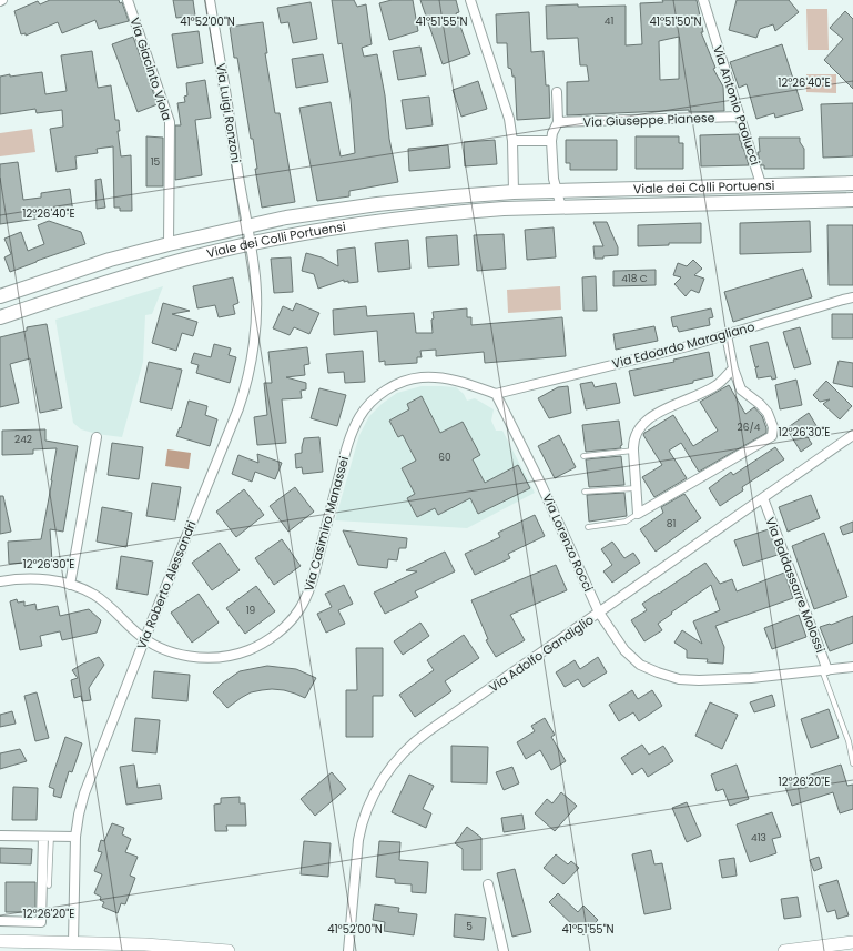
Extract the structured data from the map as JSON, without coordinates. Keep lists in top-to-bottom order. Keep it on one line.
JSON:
{"streets":{"main road":["Viale dei Colli Portuensi"],"street":["Via Giacinto Viola","Via Antonio Paolucci","Via Luigi Ronzoni","Via Giuseppe Pianese","Via Edoardo Maragliano","Via Casimiro Manassei","Via Lorenzo Rocci","Via Roberto Alessandri","Via Baldassarre Molossi","Via Adolfo Gandiglio"]},"crossings":[["Via Giacinto Viola","Viale dei Colli Portuensi"],["Via Antonio Paolucci","Via Giuseppe Pianese"],["Via Antonio Paolucci","Viale dei Colli Portuensi"],["Via Luigi Ronzoni","Viale dei Colli Portuensi"],["Via Luigi Ronzoni","Via Roberto Alessandri"],["Viale dei Colli Portuensi","Via Roberto Alessandri"],["Via Edoardo Maragliano","Via Casimiro Manassei"],["Via Edoardo Maragliano","Via Lorenzo Rocci"],["Via Casimiro Manassei","Via Lorenzo Rocci"],["Via Casimiro Manassei","Via Roberto Alessandri"],["Via Lorenzo Rocci","Via Baldassarre Molossi"],["Via Lorenzo Rocci","Via Adolfo Gandiglio"],["Via Baldassarre Molossi","Via Adolfo Gandiglio"]],"house_numbers":["41","15","418 C","26/4","242","60","81","19","413","5"],"coordinates":["41°52'00\"N","41°51'55\"N","41°51'50\"N","12°26'40\"E","12°26'30\"E","12°26'20\"E"]}
